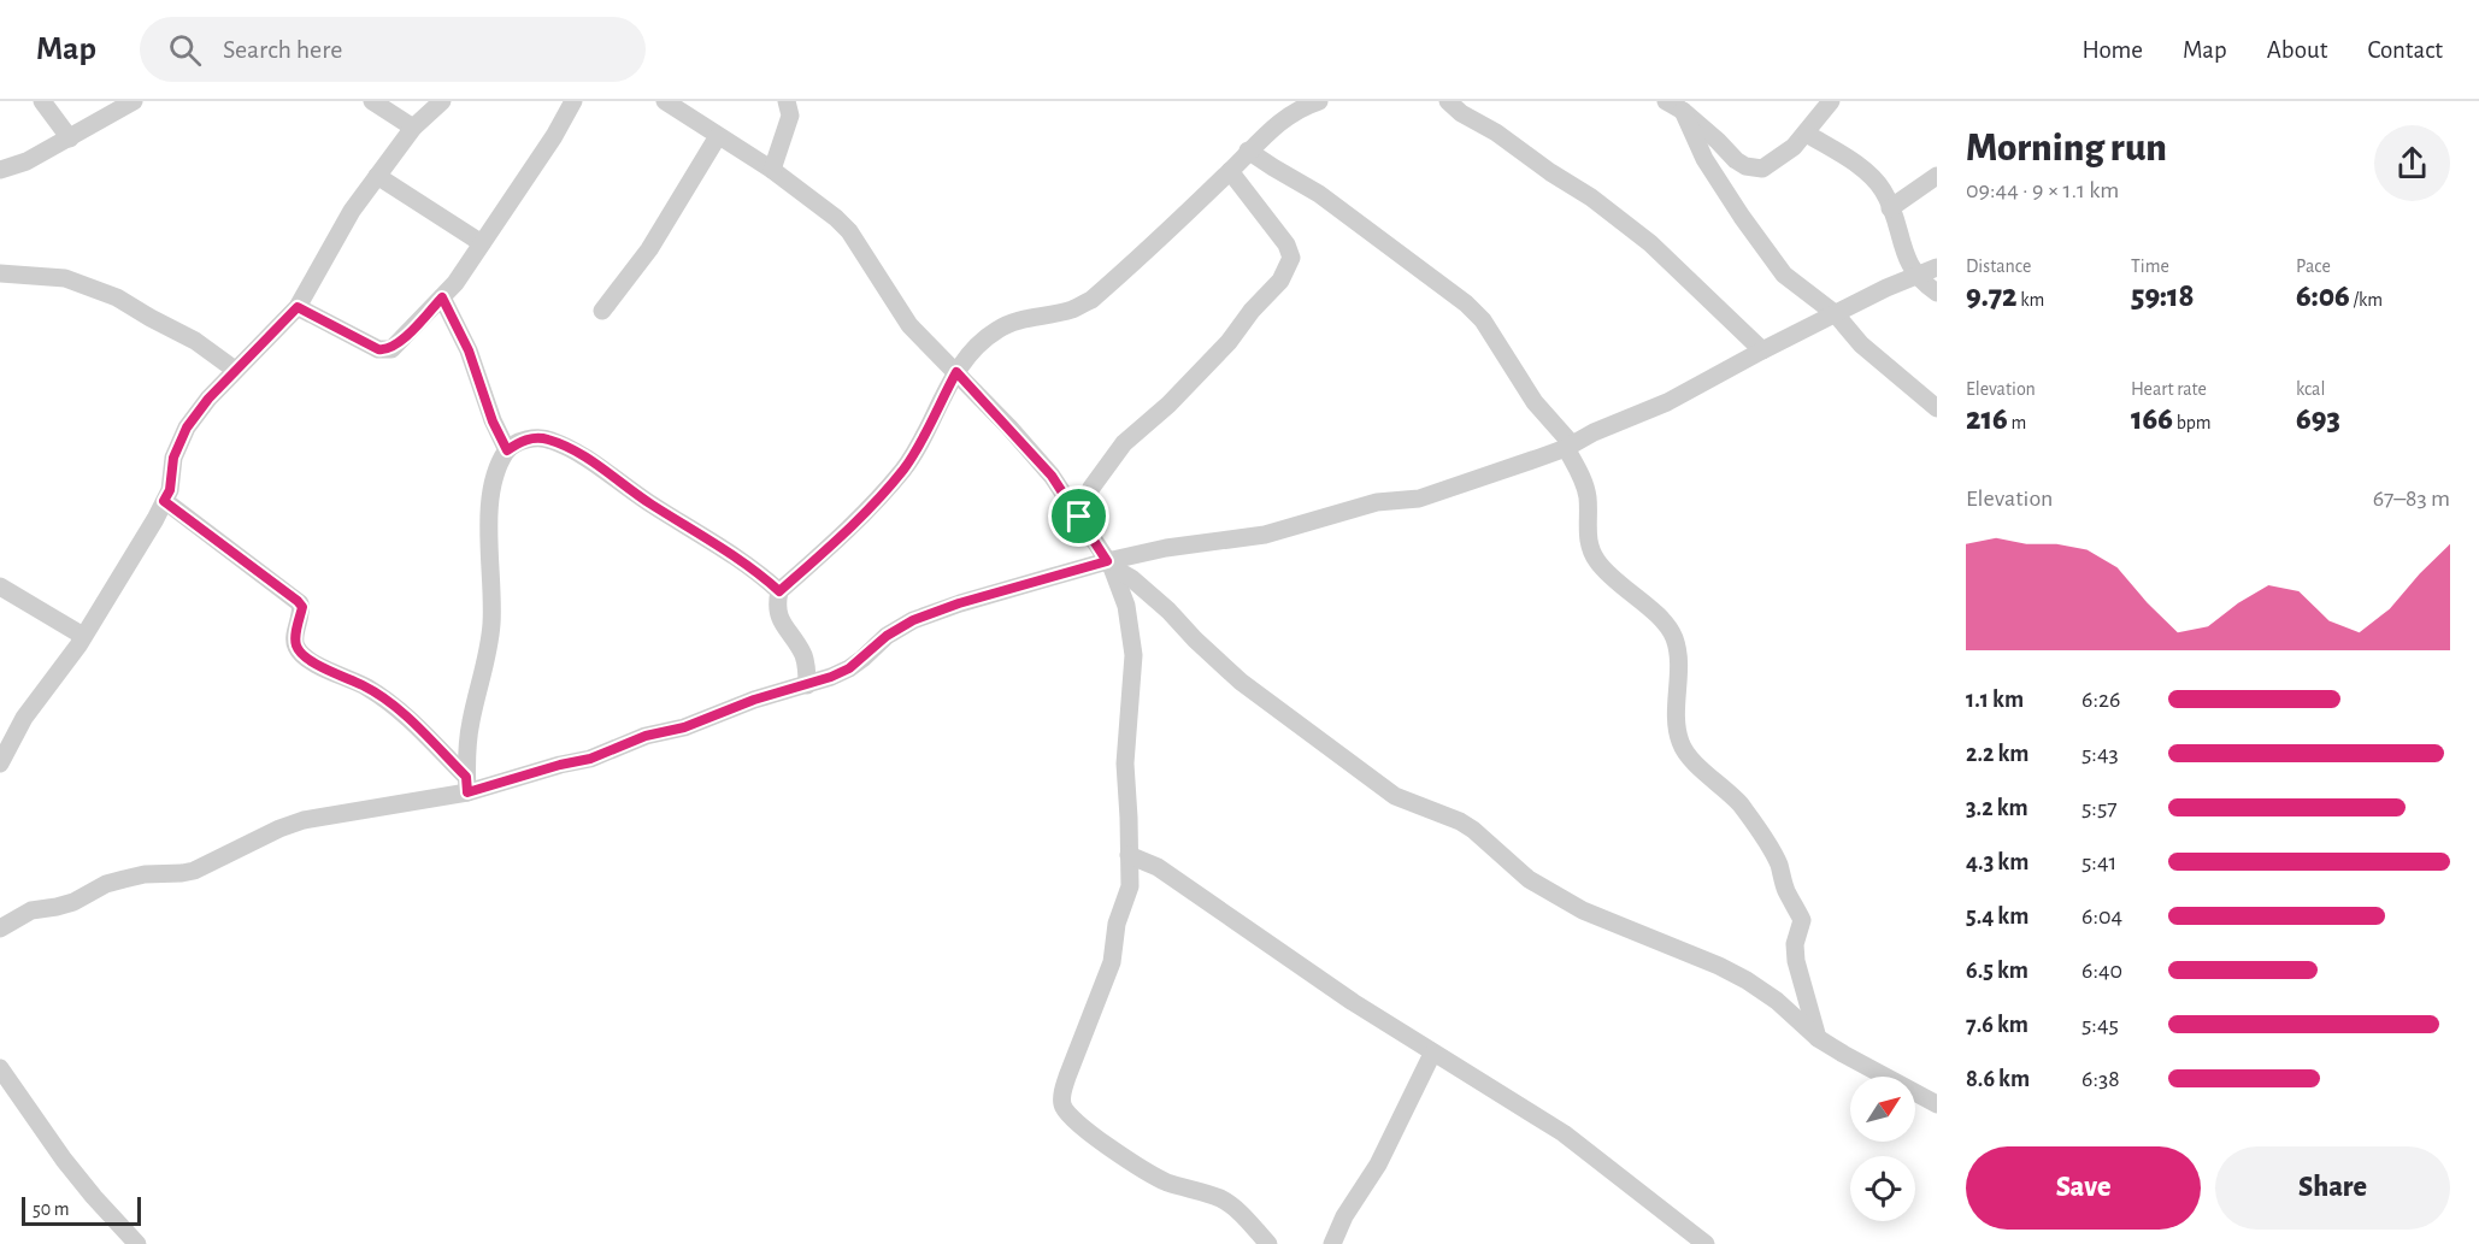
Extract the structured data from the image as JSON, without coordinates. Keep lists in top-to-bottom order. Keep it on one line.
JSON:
{"scale_bar":"50 m","north":"top right","page":{"header":"Map","search":"Search here","nav":["Home","Map","About","Contact"],"heading":["Morning run","09:44 · 9 × 1.1 km"],"stats":[["Distance","9.72 km"],["Time","59:18"],["Pace","6:06 /km"],["Elevation","216 m"],["Heart rate","166 bpm"],["kcal","693"]],"chart":["Elevation","67–83 m"],"list":[{"name":"1.1 km","note":"6:26"},{"name":"2.2 km","note":"5:43"},{"name":"3.2 km","note":"5:57"},{"name":"4.3 km","note":"5:41"},{"name":"5.4 km","note":"6:04"},{"name":"6.5 km","note":"6:40"},{"name":"7.6 km","note":"5:45"},{"name":"8.6 km","note":"6:38"}],"buttons":["Save","Share"],"scale":"50 m"}}
